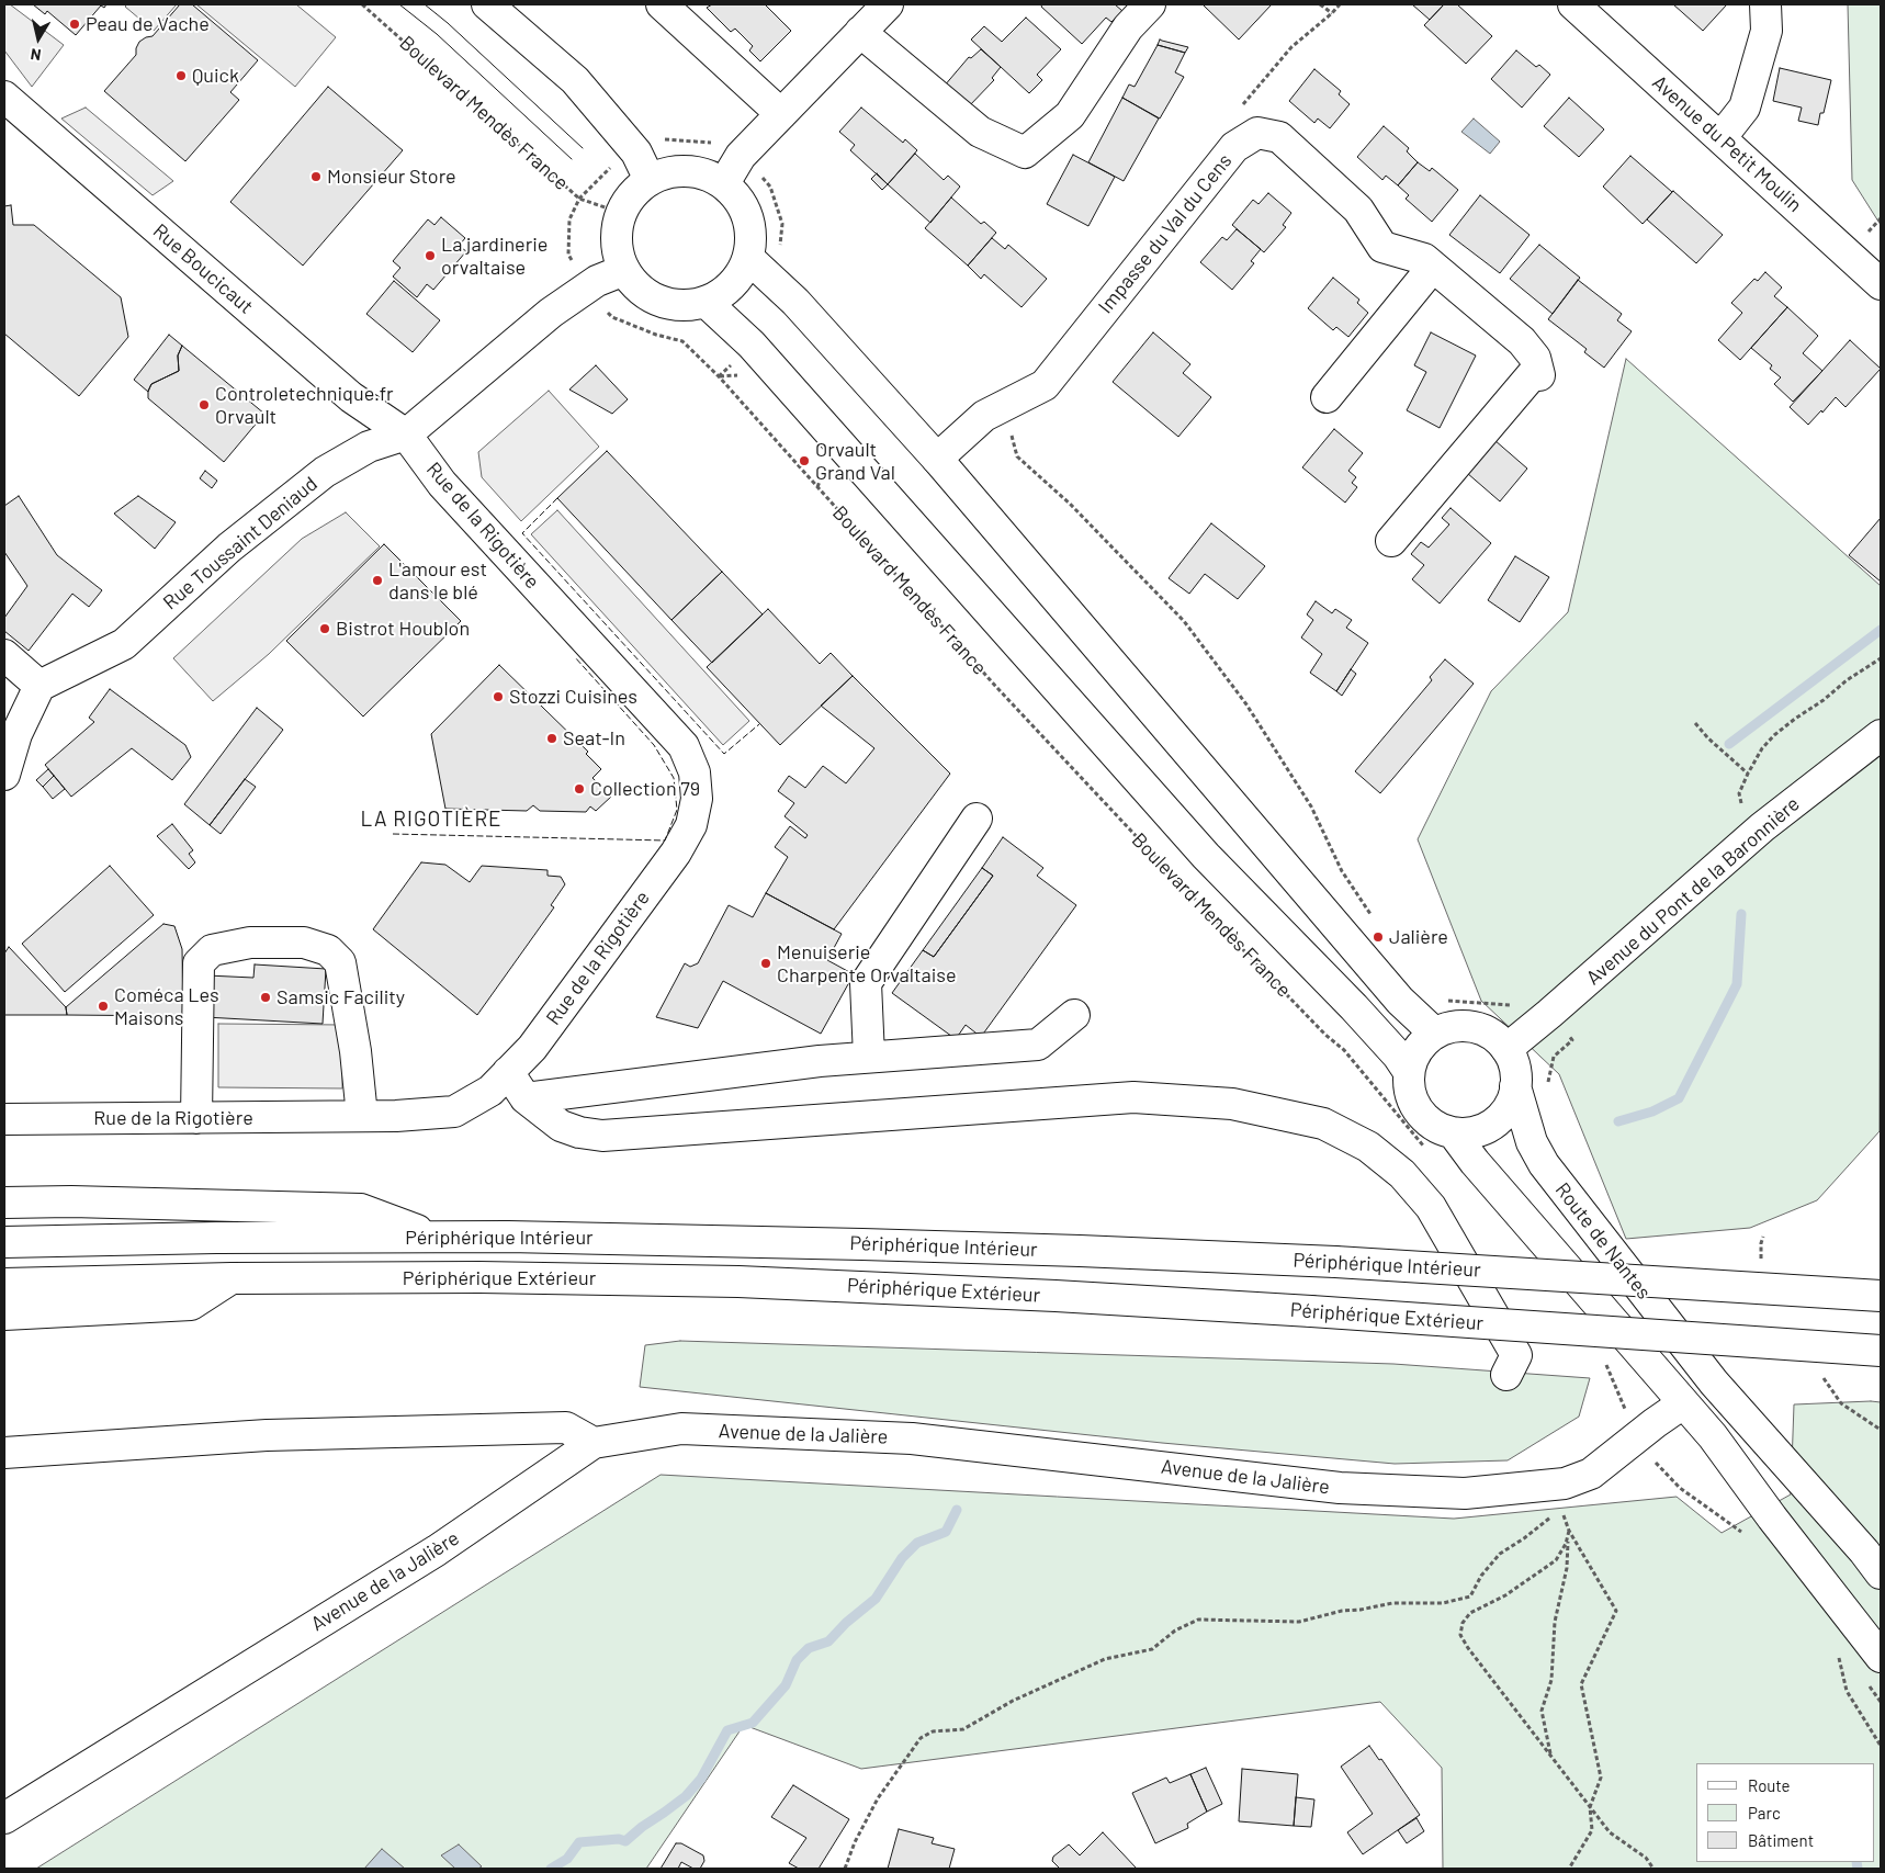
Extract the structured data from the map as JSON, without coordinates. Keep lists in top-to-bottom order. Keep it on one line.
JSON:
{"streets":{"main road":["Boulevard Mendès France","Avenue du Petit Moulin","Impasse du Val du Cens","Rue Boucicaut","Rue de la Rigotière","Rue Toussaint Deniaud","Avenue du Pont de la Baronnière","Périphérique Intérieur","Route de Nantes","Périphérique Extérieur","Avenue de la Jalière"]},"crossings":[["Boulevard Mendès France","Rue Toussaint Deniaud"],["Boulevard Mendès France","Avenue du Pont de la Baronnière"],["Boulevard Mendès France","Route de Nantes"],["Rue Boucicaut","Rue de la Rigotière"],["Rue Boucicaut","Rue Toussaint Deniaud"],["Rue de la Rigotière","Rue Toussaint Deniaud"],["Avenue du Pont de la Baronnière","Route de Nantes"]],"districts":["LA RIGOTIÈRE"],"places":["Peau de Vache","Quick","Monsieur Store","La jardinerie orvaltaise","Controletechnique.fr Orvault","Orvault Grand Val","L'amour est dans le blé","Bistrot Houblon","Stozzi Cuisines","Seat-In","Collection 79","Jalière","Menuiserie Charpente Orvaltaise","Samsic Facility","Coméca Les Maisons"],"legend":["Route","Parc","Bâtiment"],"north":"bottom"}
